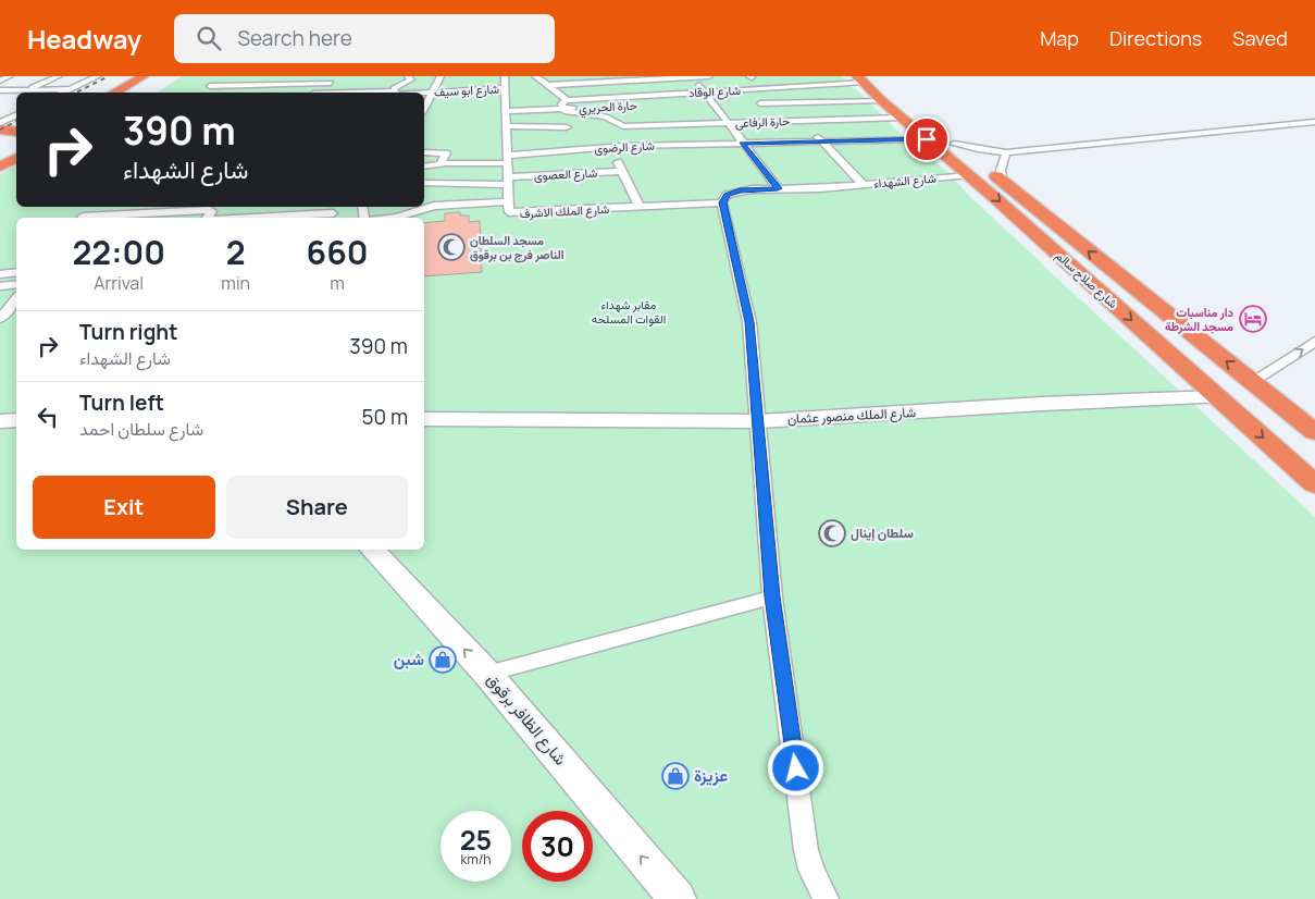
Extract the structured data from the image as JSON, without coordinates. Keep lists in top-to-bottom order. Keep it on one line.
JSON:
{"streets":{"highway":["شارع صلاح سالم"],"main road":["شارع الملك منصور عثمان","شارع الظافر برقوق"],"street":["شارع ابو سيف","شارع الوقاد","حارة الحريري","حارة الرفاعى","شارع الرضوى","شارع العصوى","شارع الشهداء","شارع الملك الاشرف"]},"crossings":[["شارع ابو سيف","شارع الملك الاشرف"],["شارع الوقاد","شارع صلاح سالم"],["حارة الحريري","شارع الملك الاشرف"],["حارة الرفاعى","شارع الرضوى"],["حارة الرفاعى","شارع صلاح سالم"],["شارع الرضوى","شارع العصوى"],["شارع الرضوى","شارع الملك الاشرف"],["شارع الرضوى","شارع صلاح سالم"],["شارع العصوى","شارع الملك الاشرف"],["شارع الشهداء","شارع الملك الاشرف"],["شارع الشهداء","شارع صلاح سالم"],["شارع صلاح سالم","شارع الملك منصور عثمان"]],"one_way":["شارع الظافر برقوق"],"parks":["مقابر شهداء القوات المسلحه"],"places":{"mosque":["مسجد السلطان الناصر فرج بن برقوق","سلطان إينال"],"hotel":["دار مناسبات مسجد الشرطة"],"shop":["شبن","عزيزة"]},"page":{"header":"Headway","search":"Search here","nav":["Map","Directions","Saved"],"turn":["390 m","شارع الشهداء"],"eta":["22:00","Arrival","2","min","660","m"],"list":[{"name":"Turn right","note":"شارع الشهداء","value":"390 m"},{"name":"Turn left","note":"شارع سلطان احمد","value":"50 m"}],"buttons":["Exit","Share"],"speed":"25 km/h","limit":"30"}}
